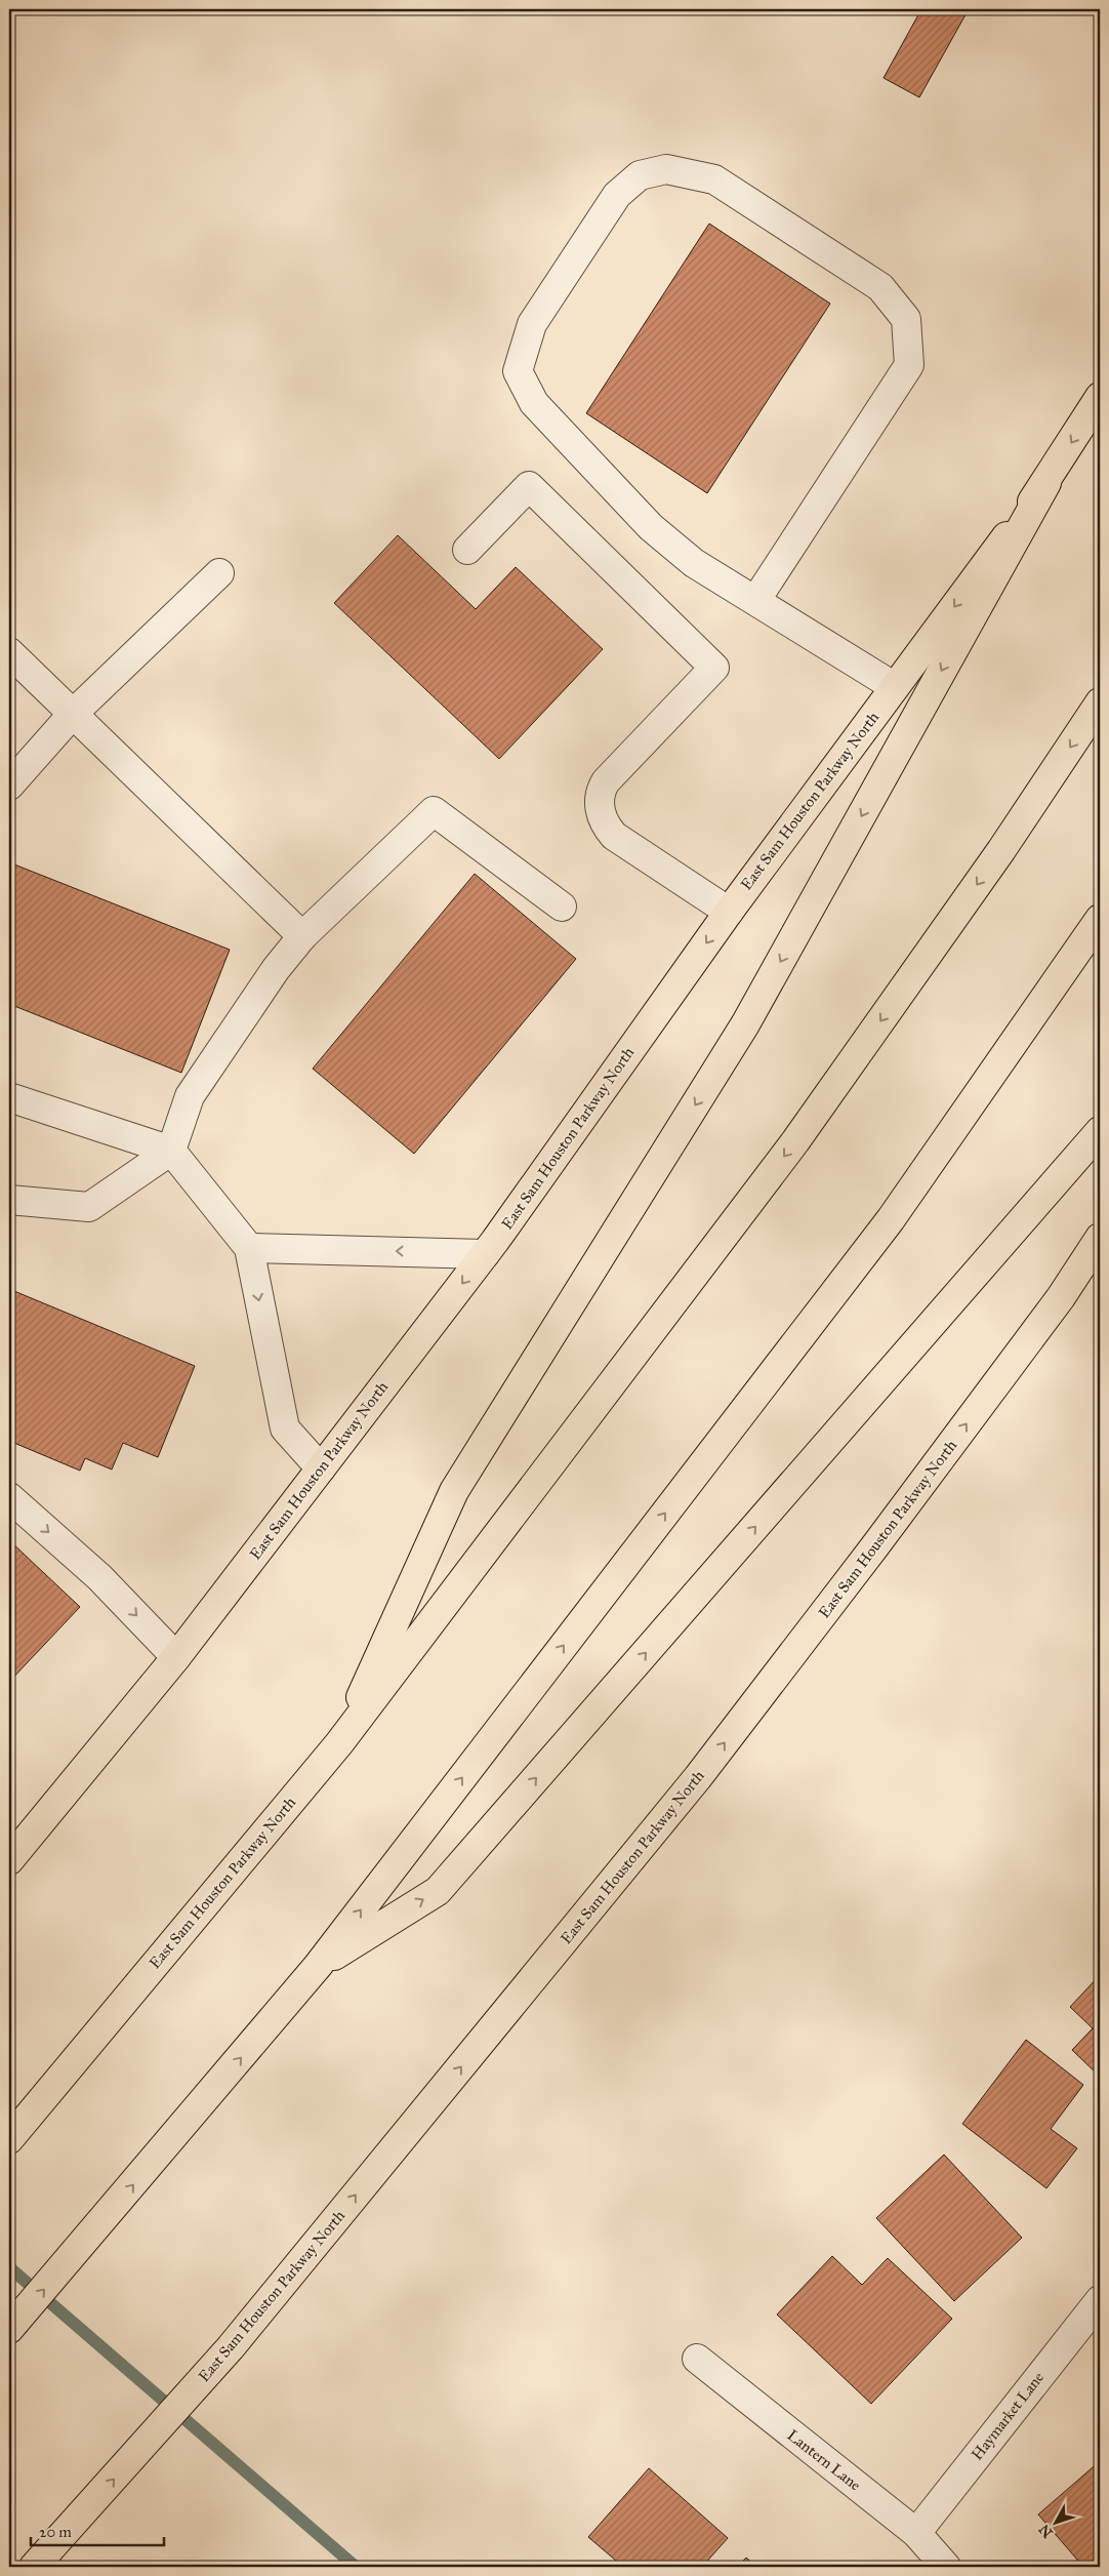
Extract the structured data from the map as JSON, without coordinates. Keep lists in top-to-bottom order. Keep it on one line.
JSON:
{"streets":{"main road":["East Sam Houston Parkway North"],"street":["Haymarket Lane","Lantern Lane"]},"crossings":[["Haymarket Lane","Lantern Lane"]],"scale_bar":"20 m","north":"bottom left"}
